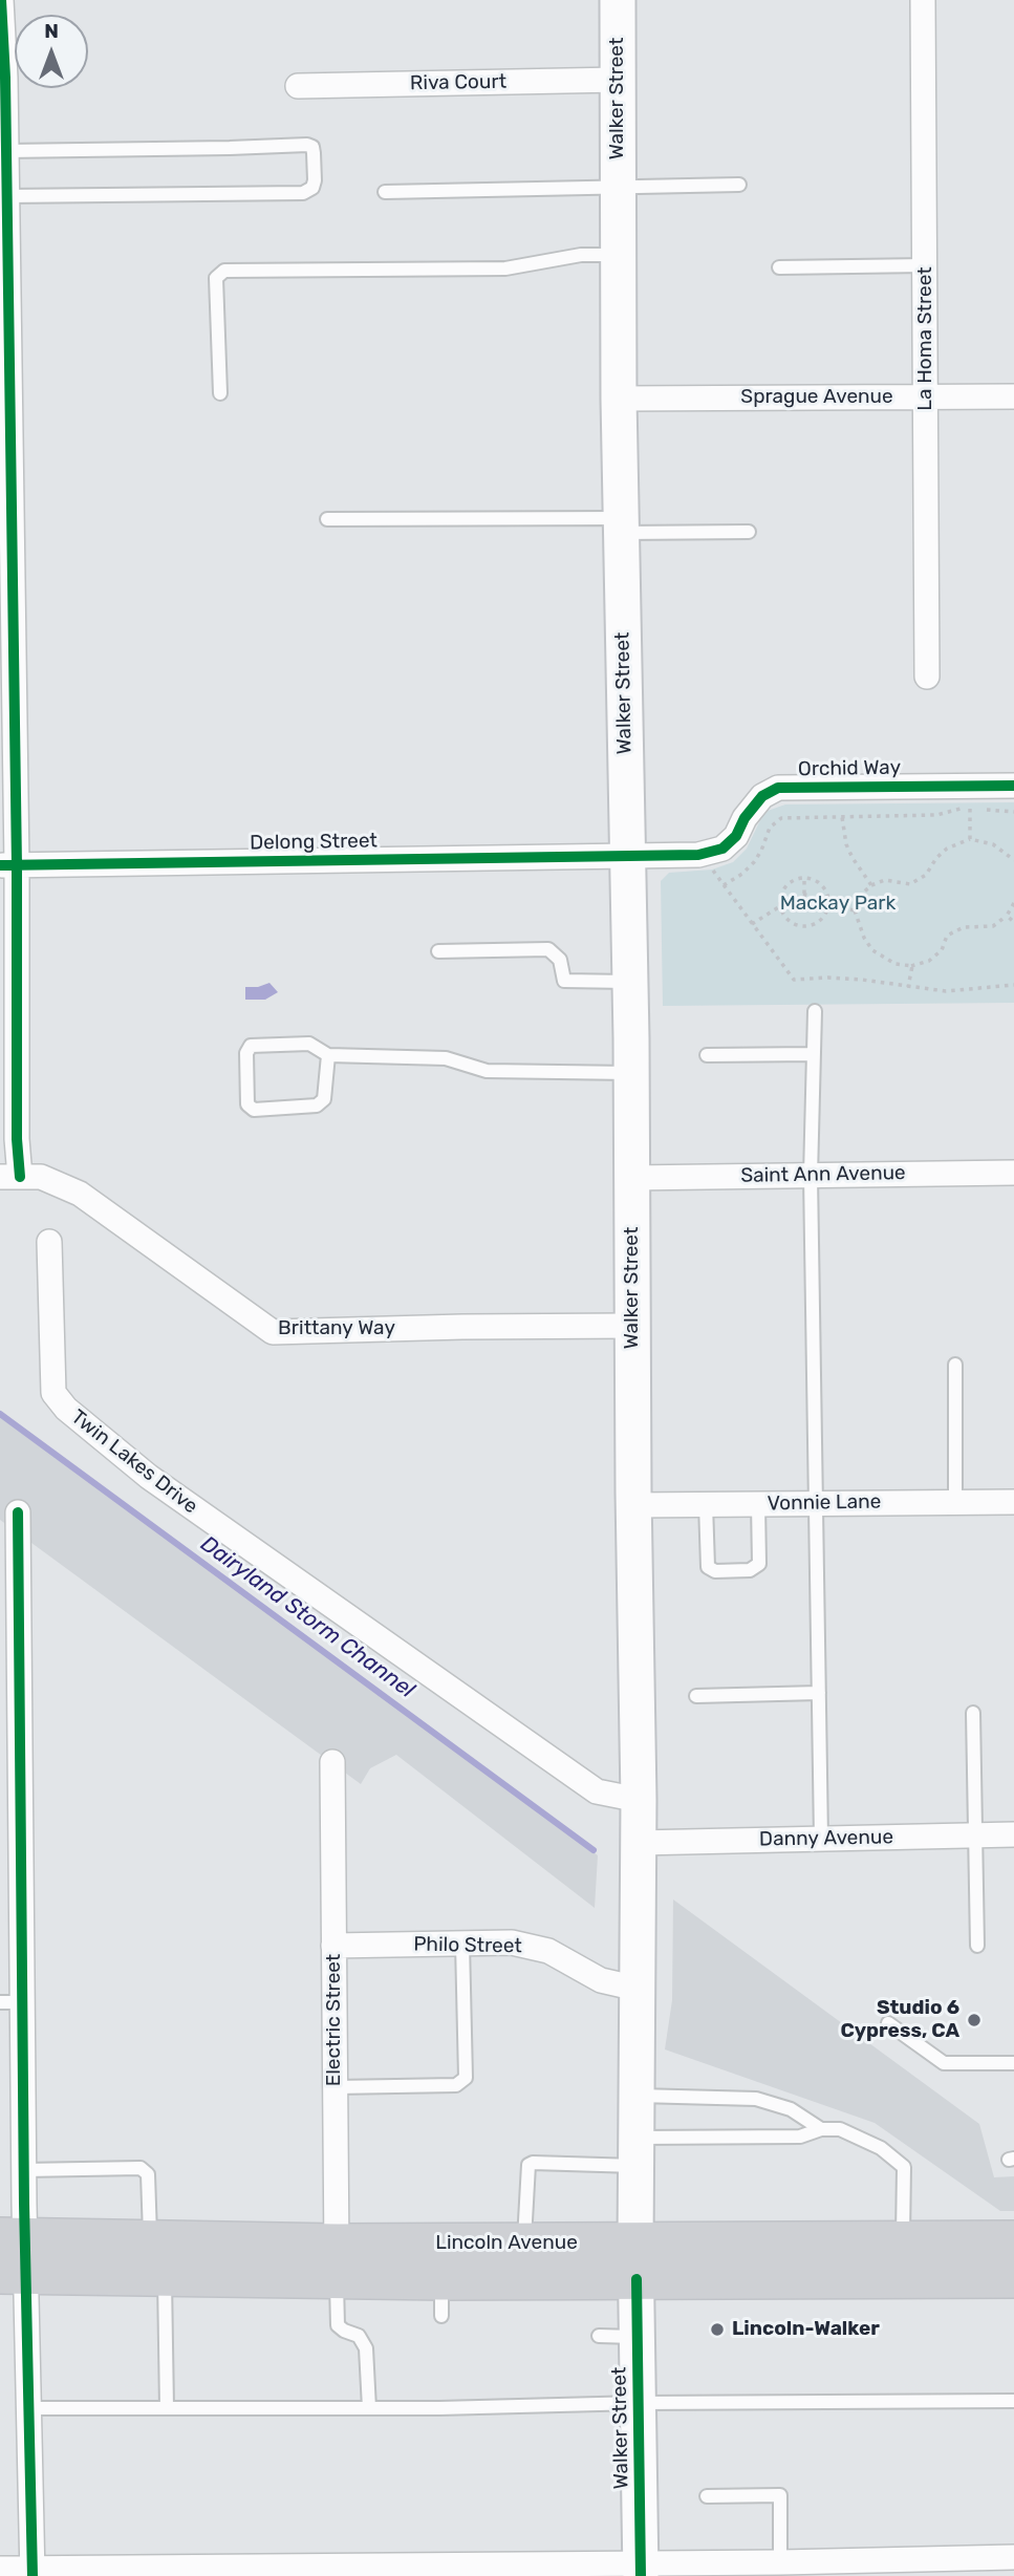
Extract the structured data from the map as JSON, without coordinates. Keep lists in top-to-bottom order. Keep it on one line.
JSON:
{"streets":{"main road":["Walker Street","Lincoln Avenue"],"street":["Riva Court","La Homa Street","Sprague Avenue","Orchid Way","Delong Street","Saint Ann Avenue","Brittany Way","Twin Lakes Drive","Vonnie Lane","Danny Avenue","Philo Street","Electric Street"]},"crossings":[["Riva Court","Walker Street"],["Walker Street","Sprague Avenue"],["Walker Street","Orchid Way"],["Walker Street","Delong Street"],["Walker Street","Saint Ann Avenue"],["Walker Street","Brittany Way"],["Walker Street","Twin Lakes Drive"],["Walker Street","Vonnie Lane"],["Walker Street","Danny Avenue"],["Walker Street","Philo Street"],["Walker Street","Lincoln Avenue"],["La Homa Street","Sprague Avenue"],["Orchid Way","Delong Street"],["Philo Street","Electric Street"],["Electric Street","Lincoln Avenue"]],"water":["Dairyland Storm Channel"],"parks":["Mackay Park"],"places":["Studio 6 Cypress, CA","Lincoln-Walker"],"north":"top"}
